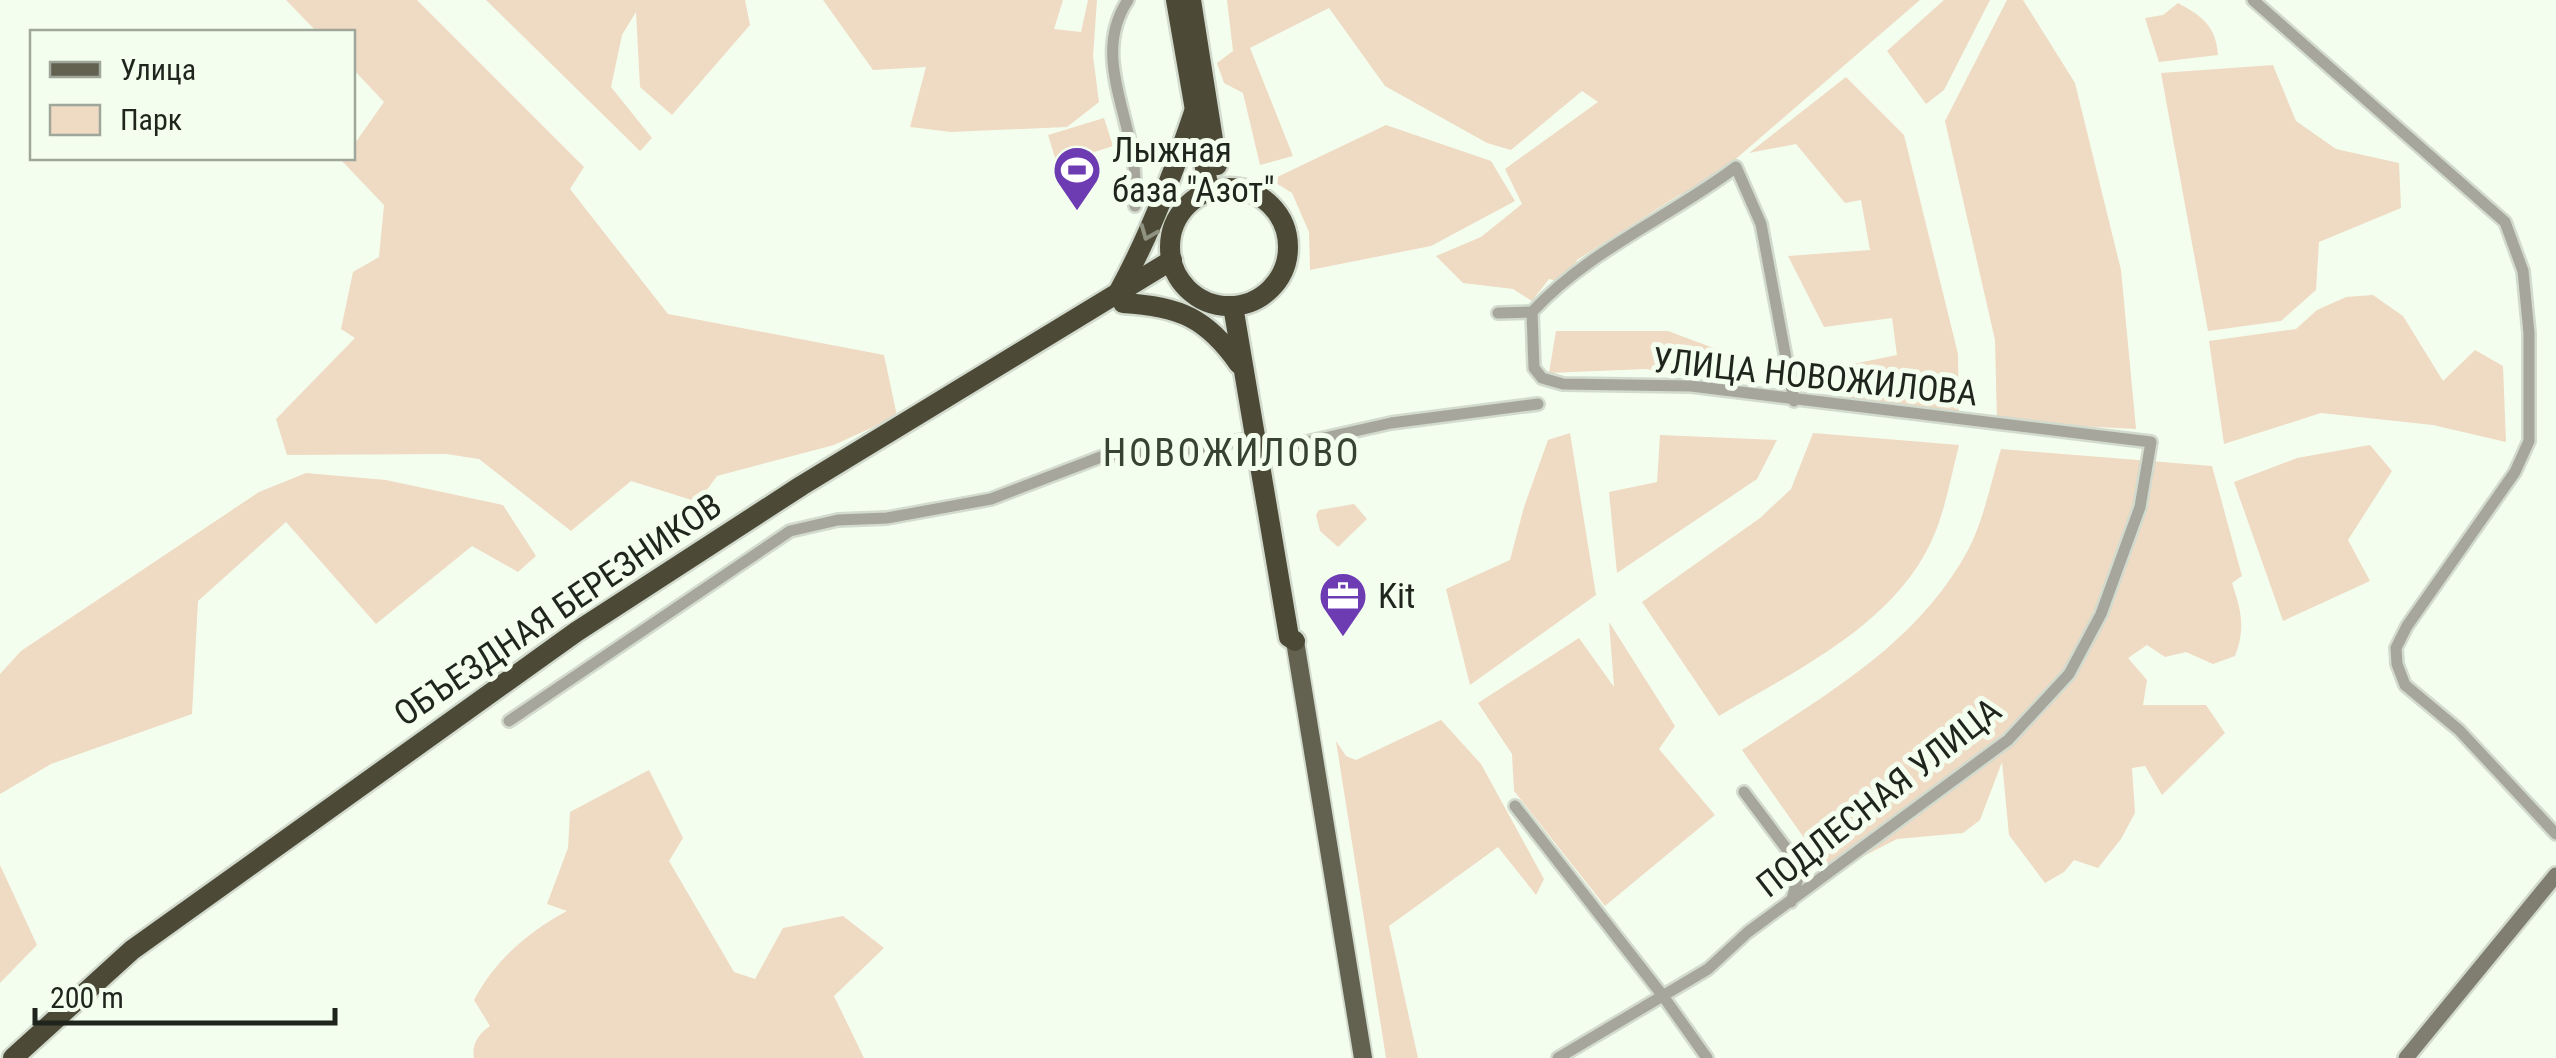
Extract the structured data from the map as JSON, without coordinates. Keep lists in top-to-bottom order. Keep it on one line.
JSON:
{"streets":{"highway":["ОБЪЕЗДНАЯ БЕРЕЗНИКОВ"],"street":["УЛИЦА НОВОЖИЛОВА","ПОДЛЕСНАЯ УЛИЦА"]},"crossings":[["УЛИЦА НОВОЖИЛОВА","ПОДЛЕСНАЯ УЛИЦА"]],"districts":["НОВОЖИЛОВО"],"places":{"sports":["Лыжная база \"Азот\""],"office":["Kit"]},"legend":["Улица","Парк"],"scale_bar":"200 m"}
